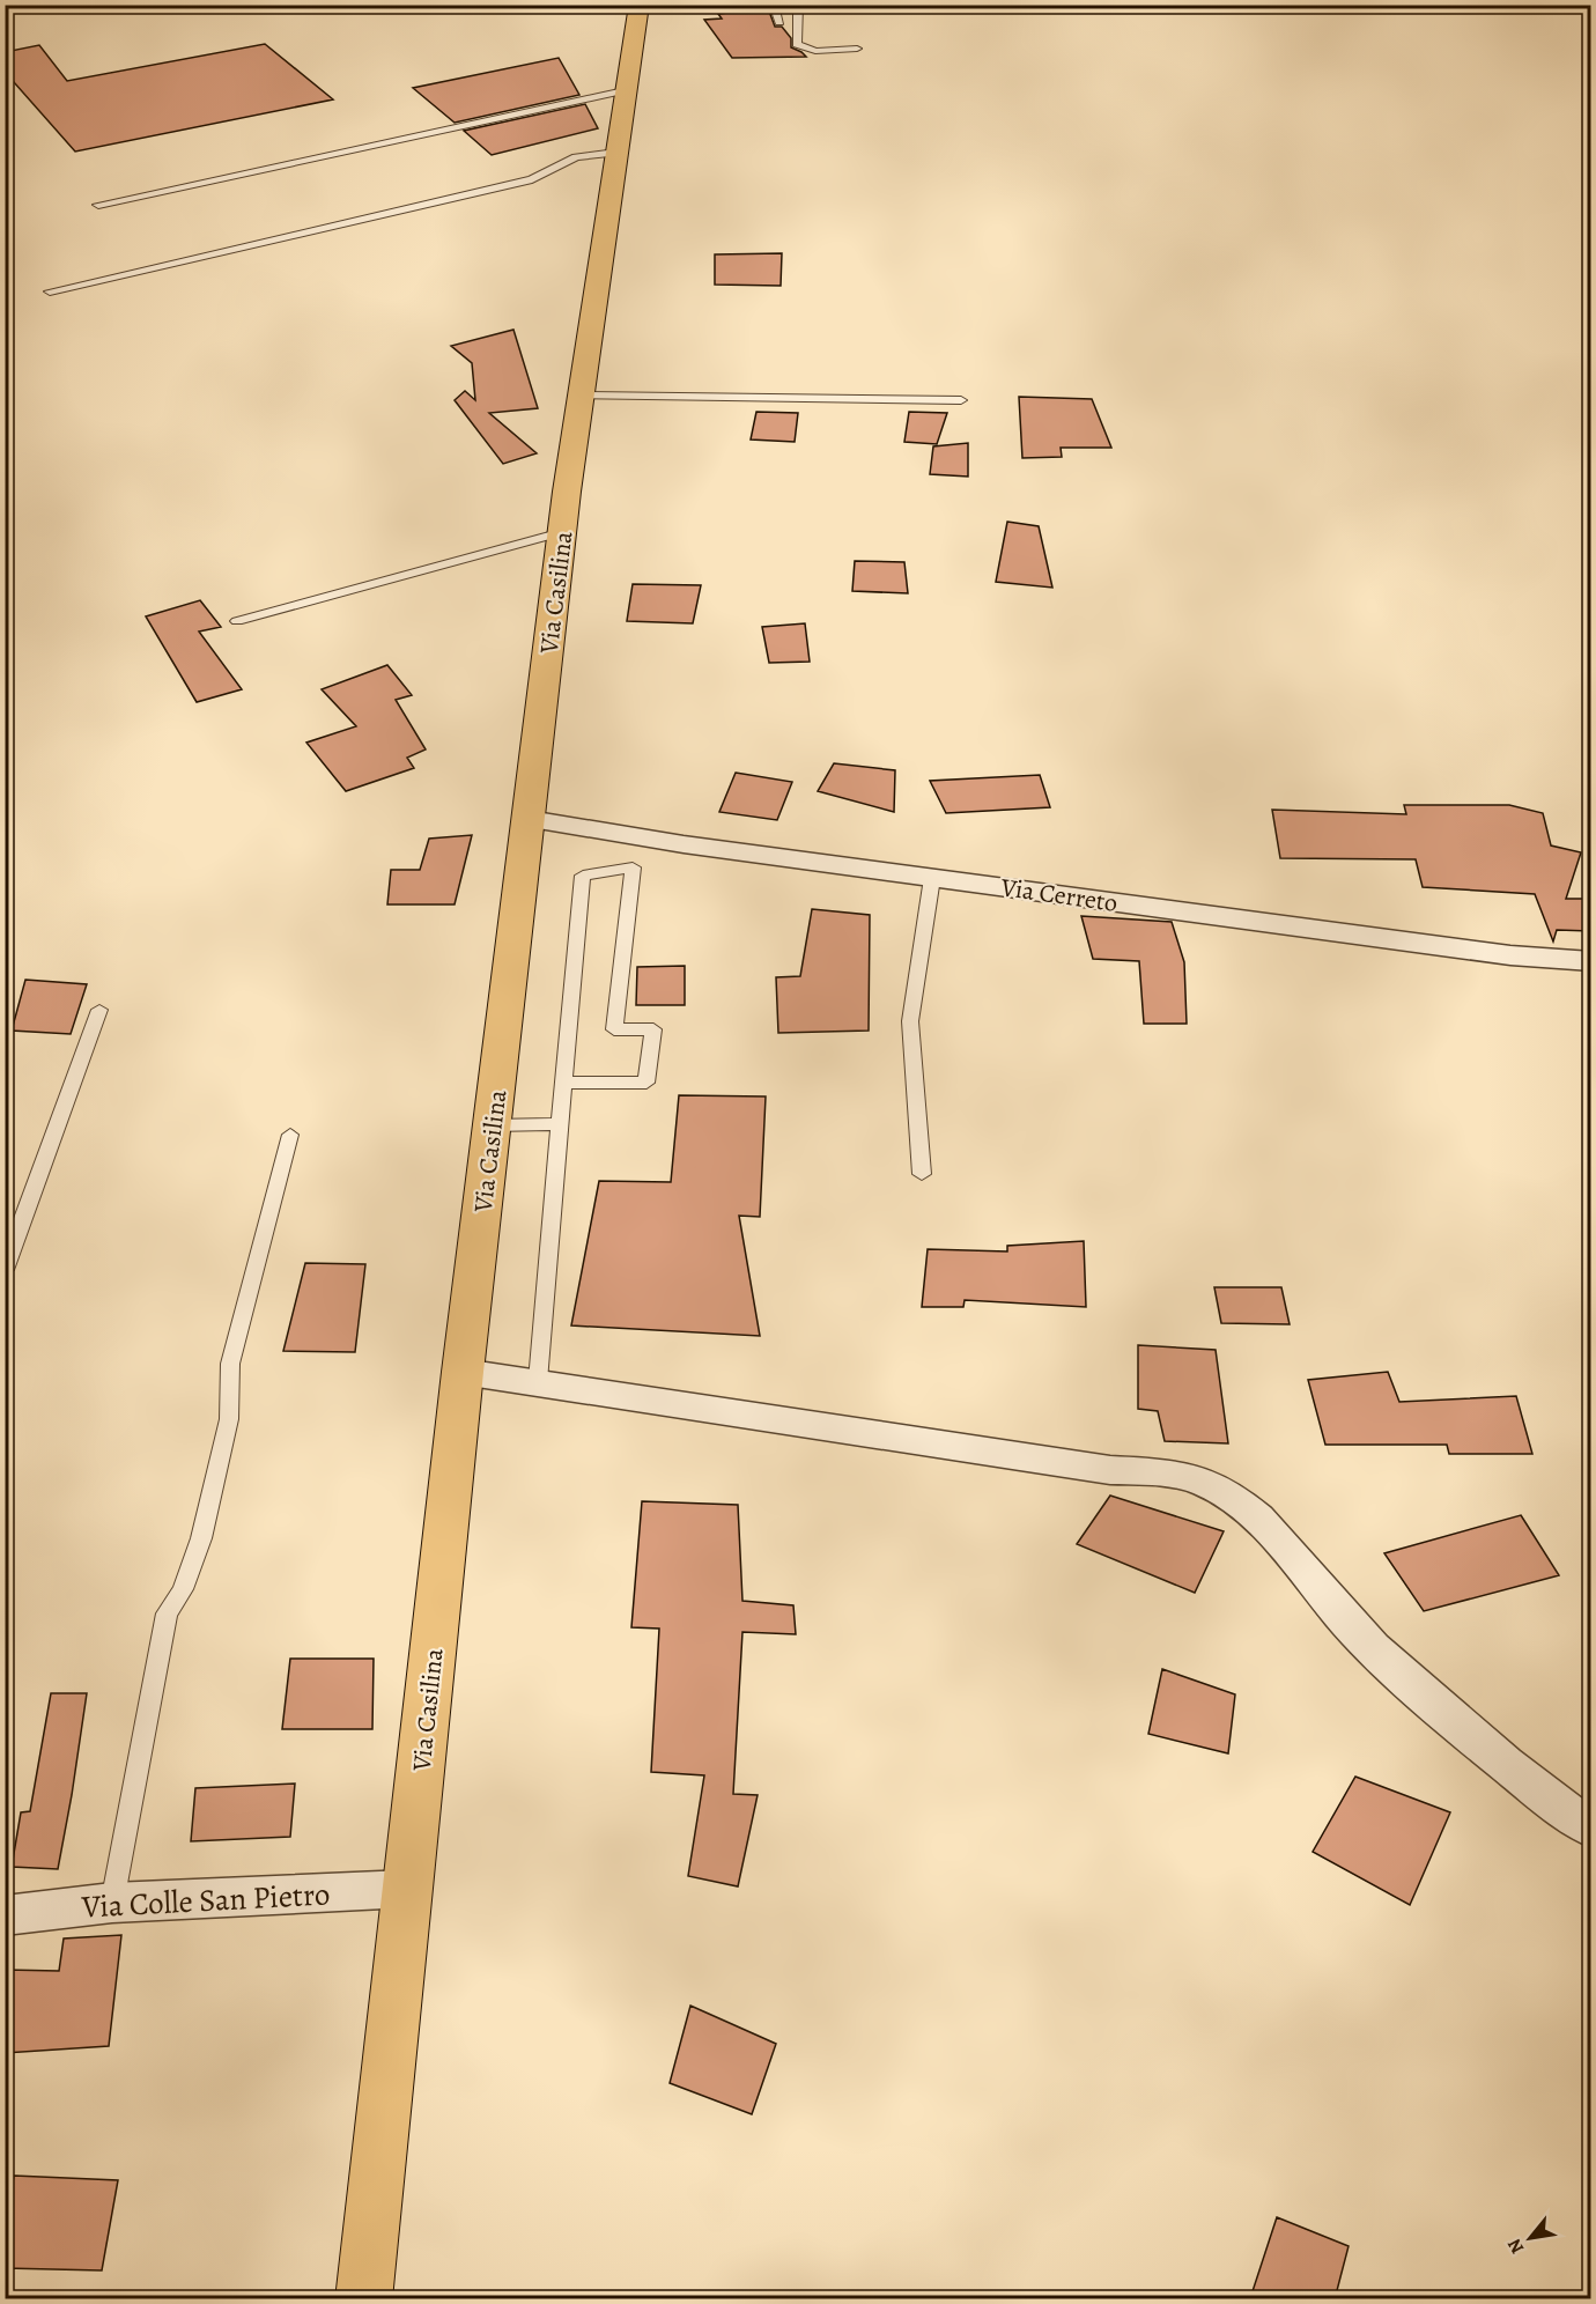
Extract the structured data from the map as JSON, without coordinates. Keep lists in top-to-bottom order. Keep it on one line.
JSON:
{"streets":{"main road":["Via Casilina"],"street":["Via Cerreto","Via Colle San Pietro"]},"crossings":[["Via Casilina","Via Cerreto"],["Via Casilina","Via Colle San Pietro"]],"north":"bottom left"}
